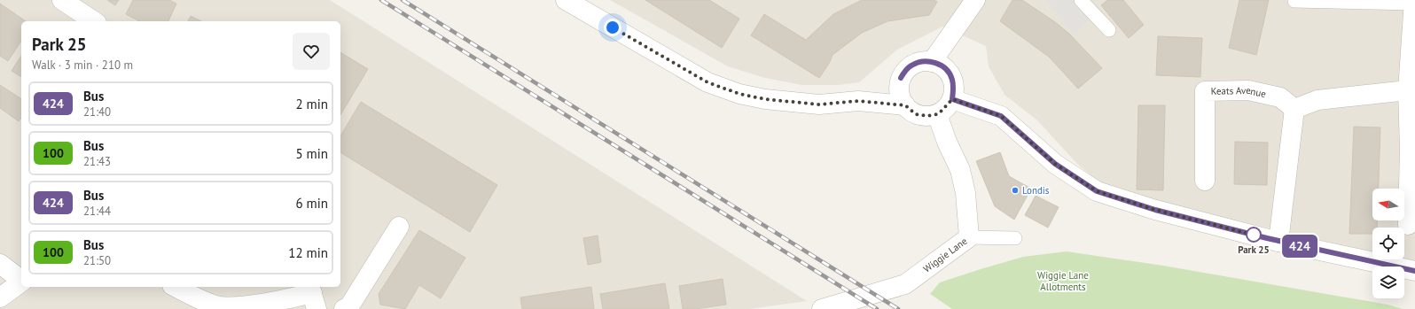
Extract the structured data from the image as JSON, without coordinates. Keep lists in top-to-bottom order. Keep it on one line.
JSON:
{"streets":{"street":["Keats Avenue","Wiggie Lane"]},"parks":["Wiggie Lane Allotments"],"places":["Londis","Park 25"],"lines":["bus line 424"],"north":"left","page":{"on_map":"424","heading":["Park 25","Walk · 3 min · 210 m"],"list":[{"mark":"424","name":"Bus","note":"21:40","value":"2 min"},{"mark":"100","name":"Bus","note":"21:43","value":"5 min"},{"mark":"424","name":"Bus","note":"21:44","value":"6 min"},{"mark":"100","name":"Bus","note":"21:50","value":"12 min"}]}}
